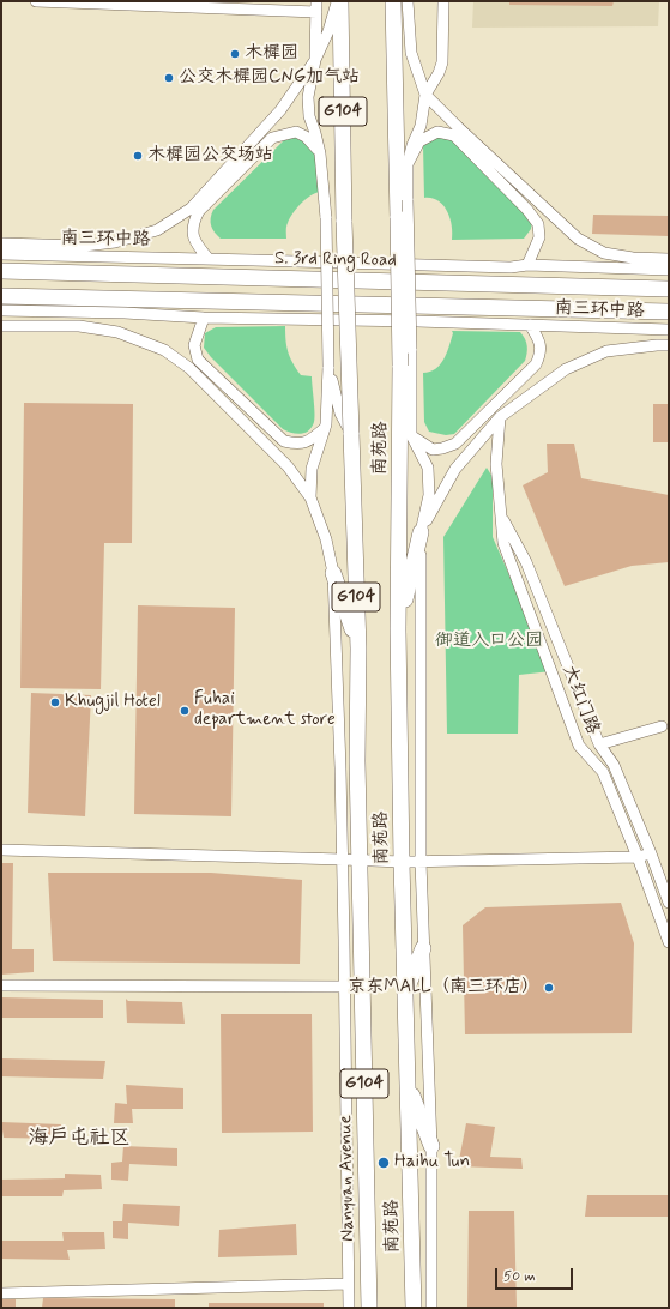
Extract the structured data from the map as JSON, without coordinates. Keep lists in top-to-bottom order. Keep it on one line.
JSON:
{"streets":{"highway":["G104","S. 3rd Ring Road","南苑路","Nanyuan Avenue"],"street":["南三环中路","大红门路"]},"crossings":[["南苑路","Nanyuan Avenue"]],"districts":["海户屯社区"],"parks":["御道入口公园"],"places":["木樨园","公交木樨园CNG加气站","木樨园公交场站","Khugjil Hotel","Fuhai department store","京东MALL（南三环店）","Haihu Tun"],"scale_bar":"50 m"}
